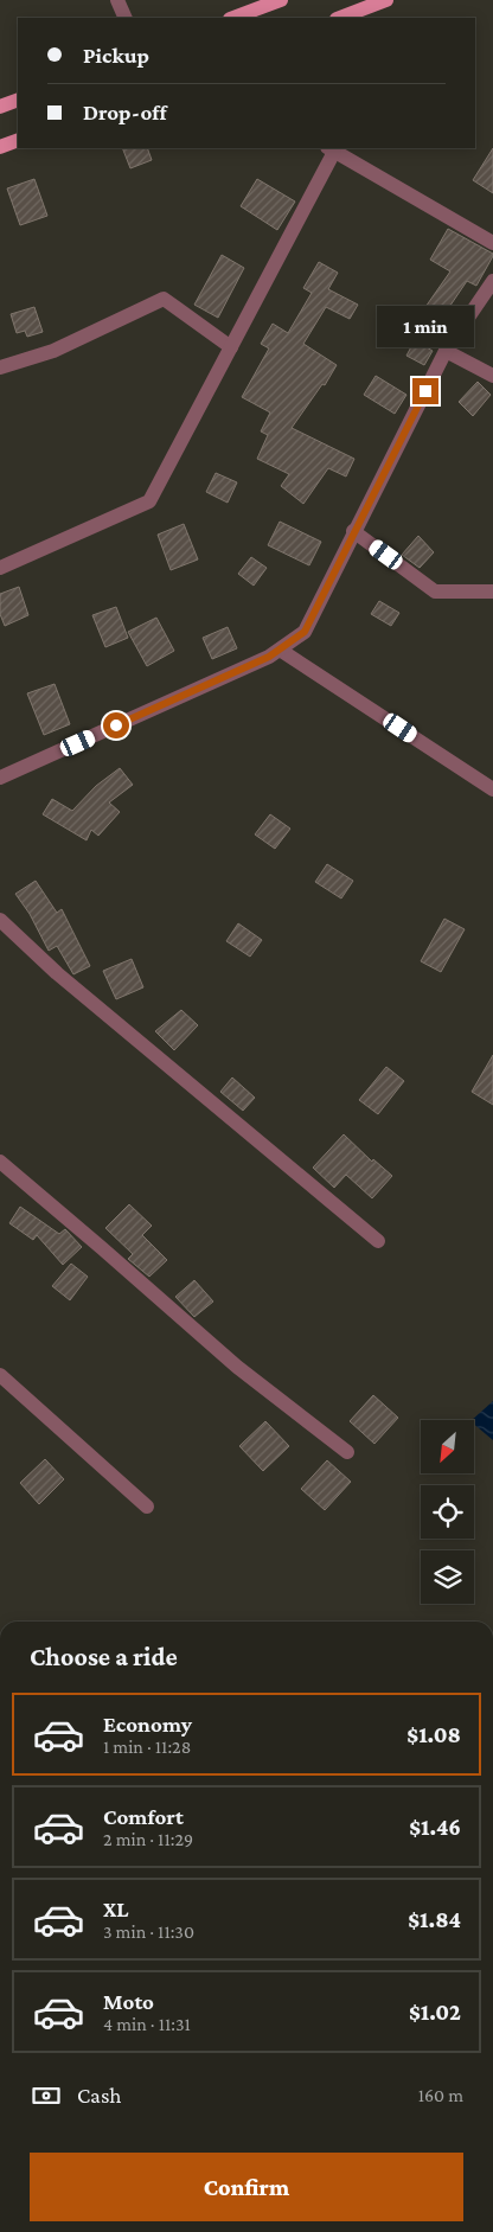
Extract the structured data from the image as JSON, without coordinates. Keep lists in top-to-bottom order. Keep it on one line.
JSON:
{"north":"bottom left","page":{"banner":["Pickup","Drop-off"],"bubble":"1 min","heading":"Choose a ride","list":[{"name":"Economy","note":"1 min · 11:28","value":"$1.08"},{"name":"Comfort","note":"2 min · 11:29","value":"$1.46"},{"name":"XL","note":"3 min · 11:30","value":"$1.84"},{"name":"Moto","note":"4 min · 11:31","value":"$1.02"}],"pay":["Cash","160 m"],"buttons":"Confirm"}}
